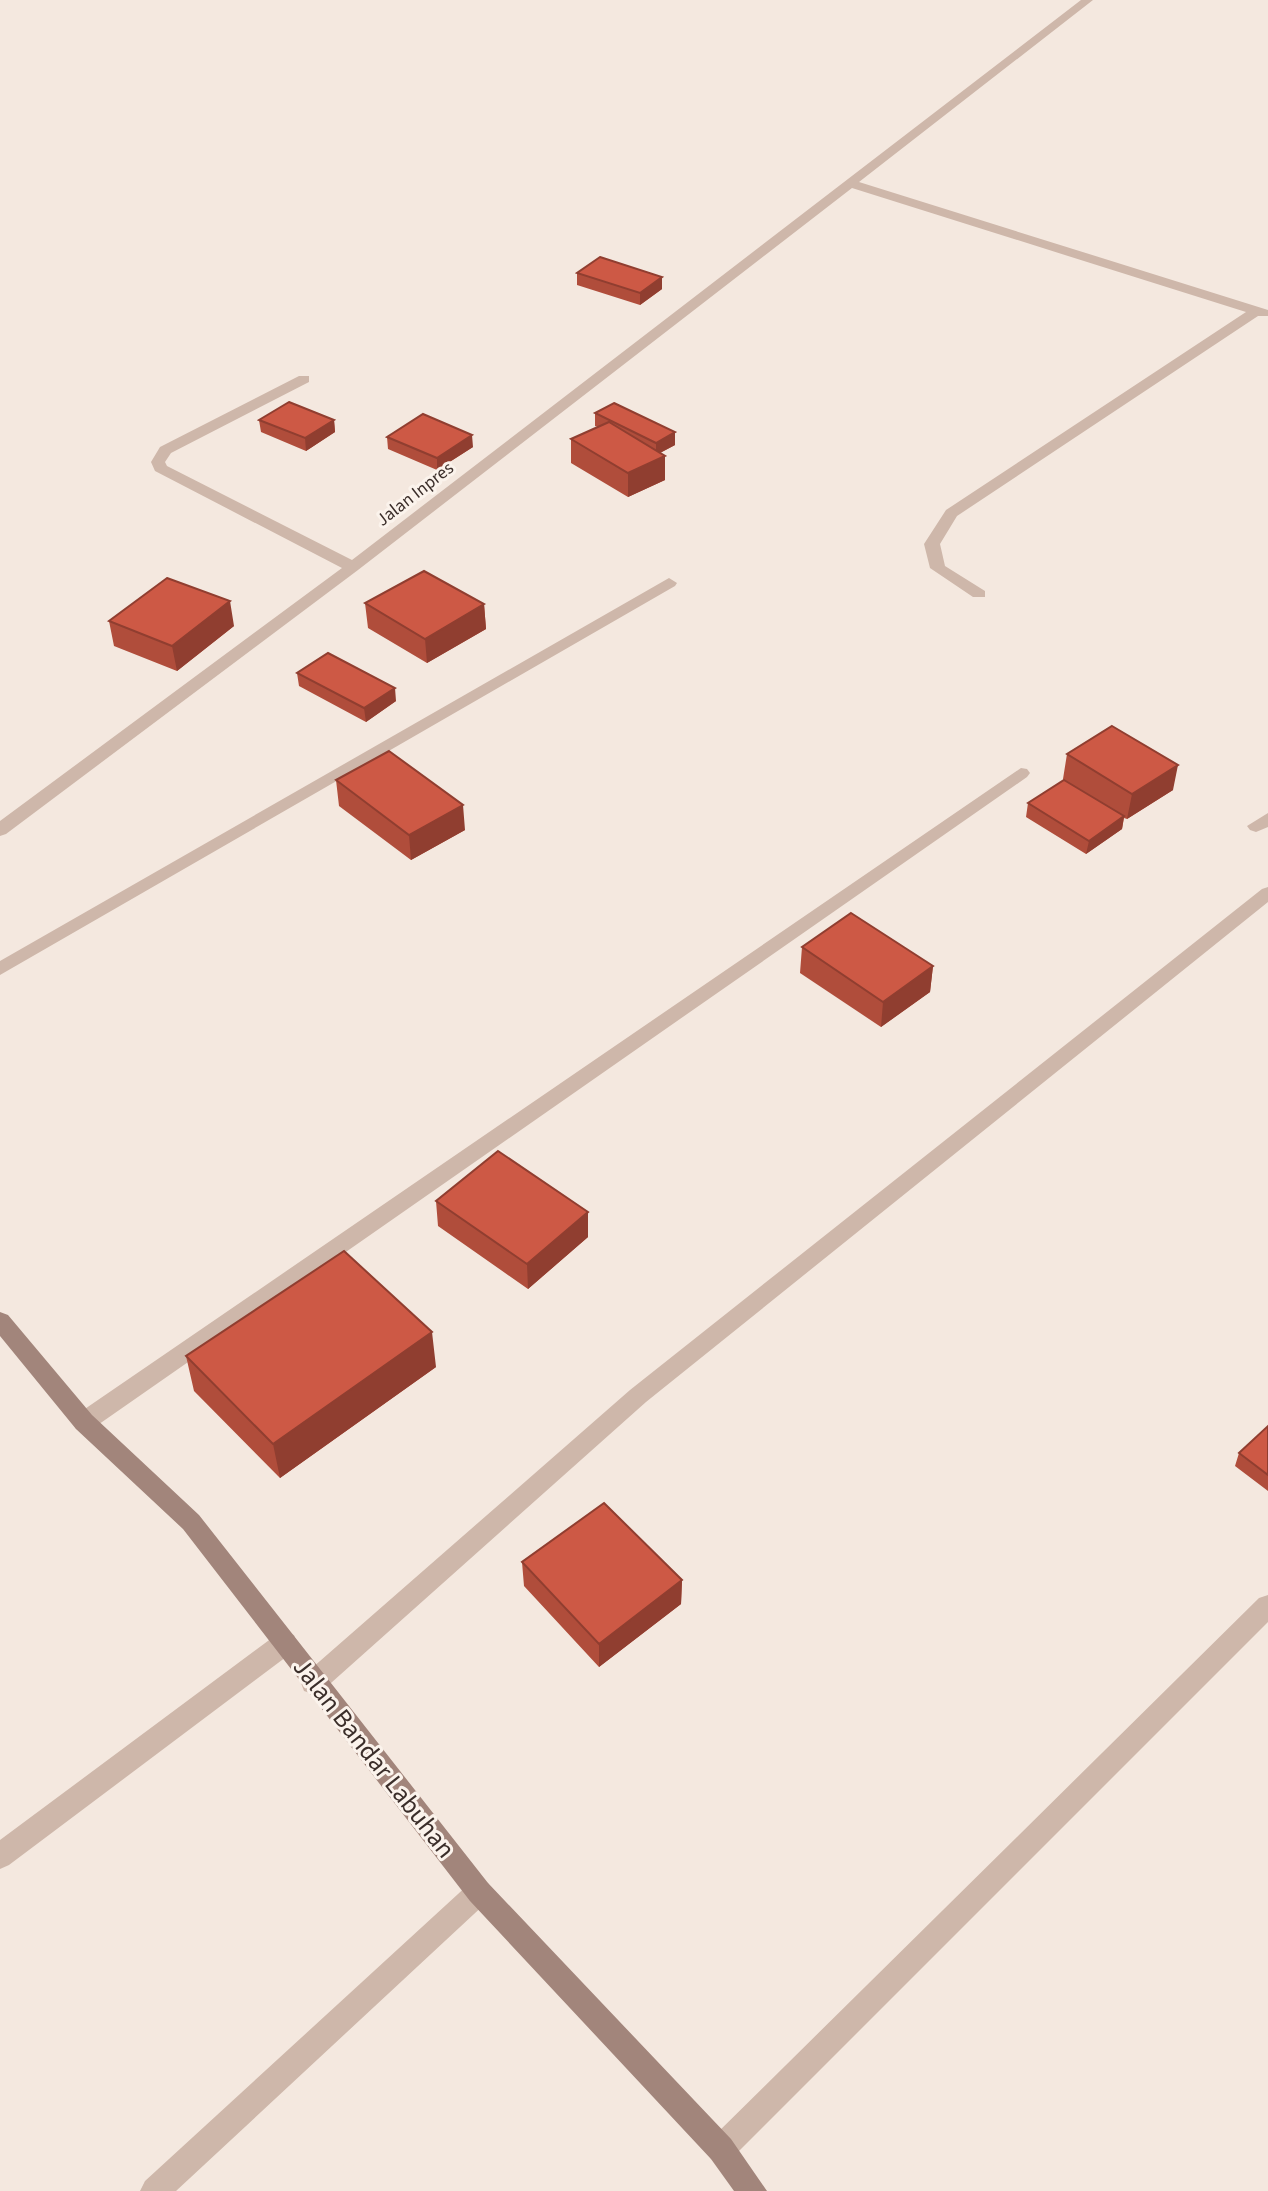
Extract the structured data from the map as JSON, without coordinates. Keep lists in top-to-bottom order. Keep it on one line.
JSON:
{"streets":{"main road":["Jalan Bandar Labuhan"],"street":["Jalan Inpres"]}}
